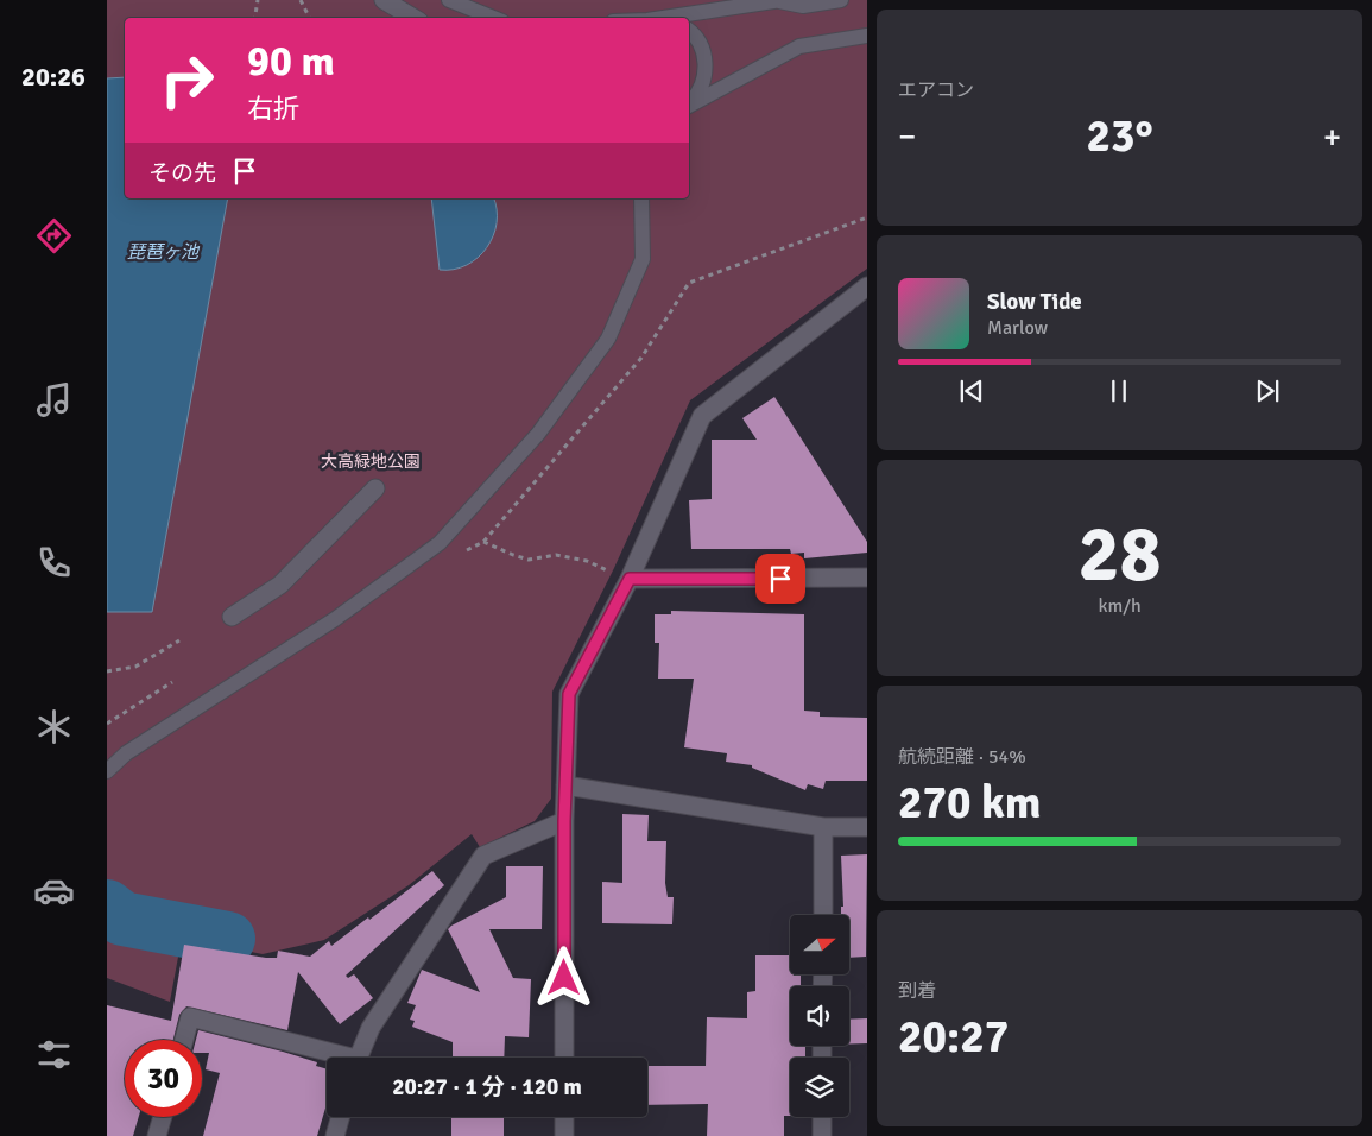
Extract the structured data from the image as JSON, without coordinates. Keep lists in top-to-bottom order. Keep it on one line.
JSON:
{"water":["琵琶ヶ池"],"parks":["大高緑地公園"],"north":"right","page":{"tabs":"20:26","tile":["エアコン",["28","km/h"],["航続距離 · 54%","270 km"],["到着","20:27"]],"turn":["90 m","右折"],"heat":["−","23°","+"],"then":"その先","song":["Slow Tide","Marlow"],"limit":"30","trip":"20:27 · 1 分 · 120 m"}}
